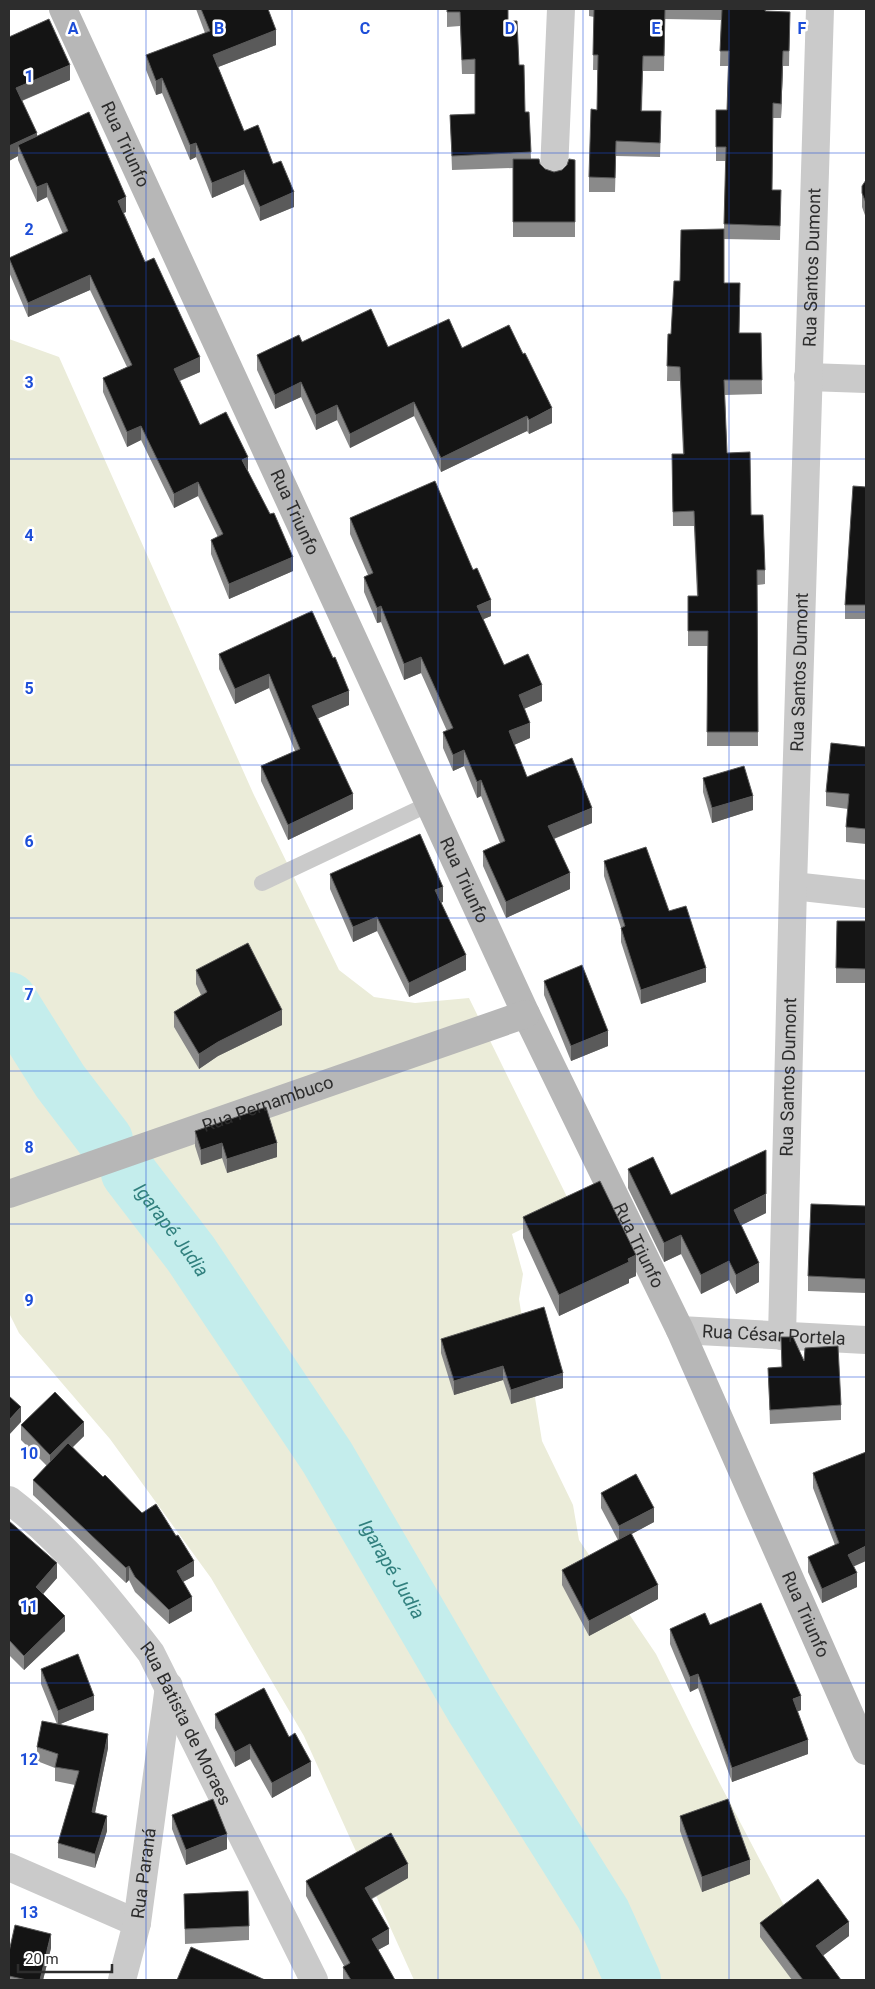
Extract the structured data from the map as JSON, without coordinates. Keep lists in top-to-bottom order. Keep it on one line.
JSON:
{"streets":{"street":["Rua Triunfo","Rua Santos Dumont","Rua Pernambuco","Rua César Portela","Rua Batista de Moraes","Rua Paraná"]},"crossings":[["Rua Triunfo","Rua Pernambuco"],["Rua Triunfo","Rua César Portela"],["Rua Santos Dumont","Rua César Portela"],["Rua Batista de Moraes","Rua Paraná"]],"water":["Igarapé Judia"],"scale_bar":"20 m","grid":{"columns":["A","B","C","D","E","F"],"rows":["1","2","3","4","5","6","7","8","9","10","11","12","13"]}}
